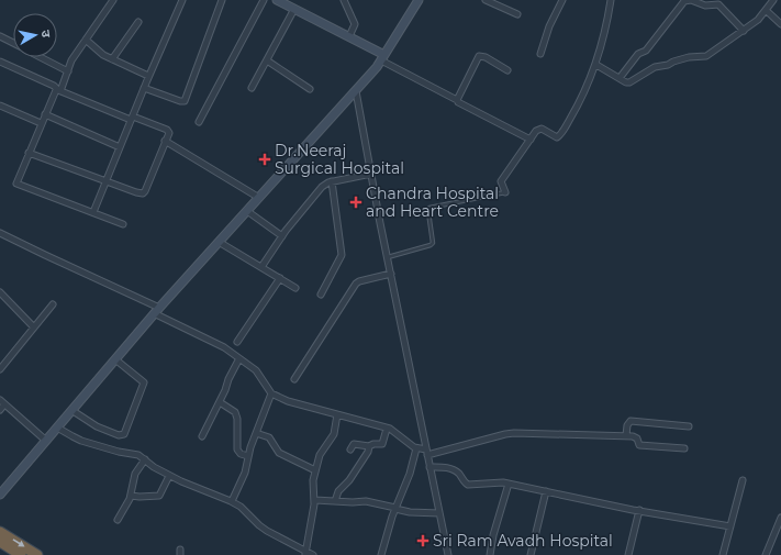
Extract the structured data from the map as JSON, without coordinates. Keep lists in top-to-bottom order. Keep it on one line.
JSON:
{"places":{"health":["Dr.Neeraj Surgical Hospital","Chandra Hospital and Heart Centre","Sri Ram Avadh Hospital"]},"north":"right"}
